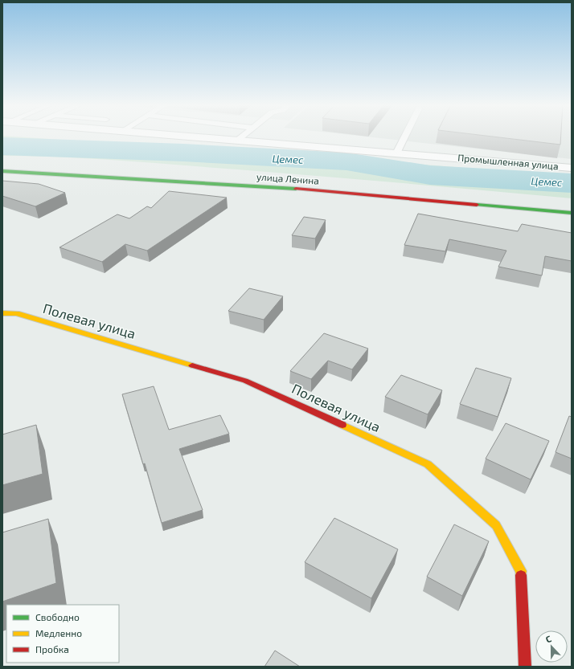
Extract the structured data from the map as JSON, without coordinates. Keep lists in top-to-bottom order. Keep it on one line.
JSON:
{"streets":{"main road":["улица Ленина","Полевая улица"],"street":["Промышленная улица"]},"water":["Цемес"],"legend":["Свободно","Медленно","Пробка"],"north":"top"}
